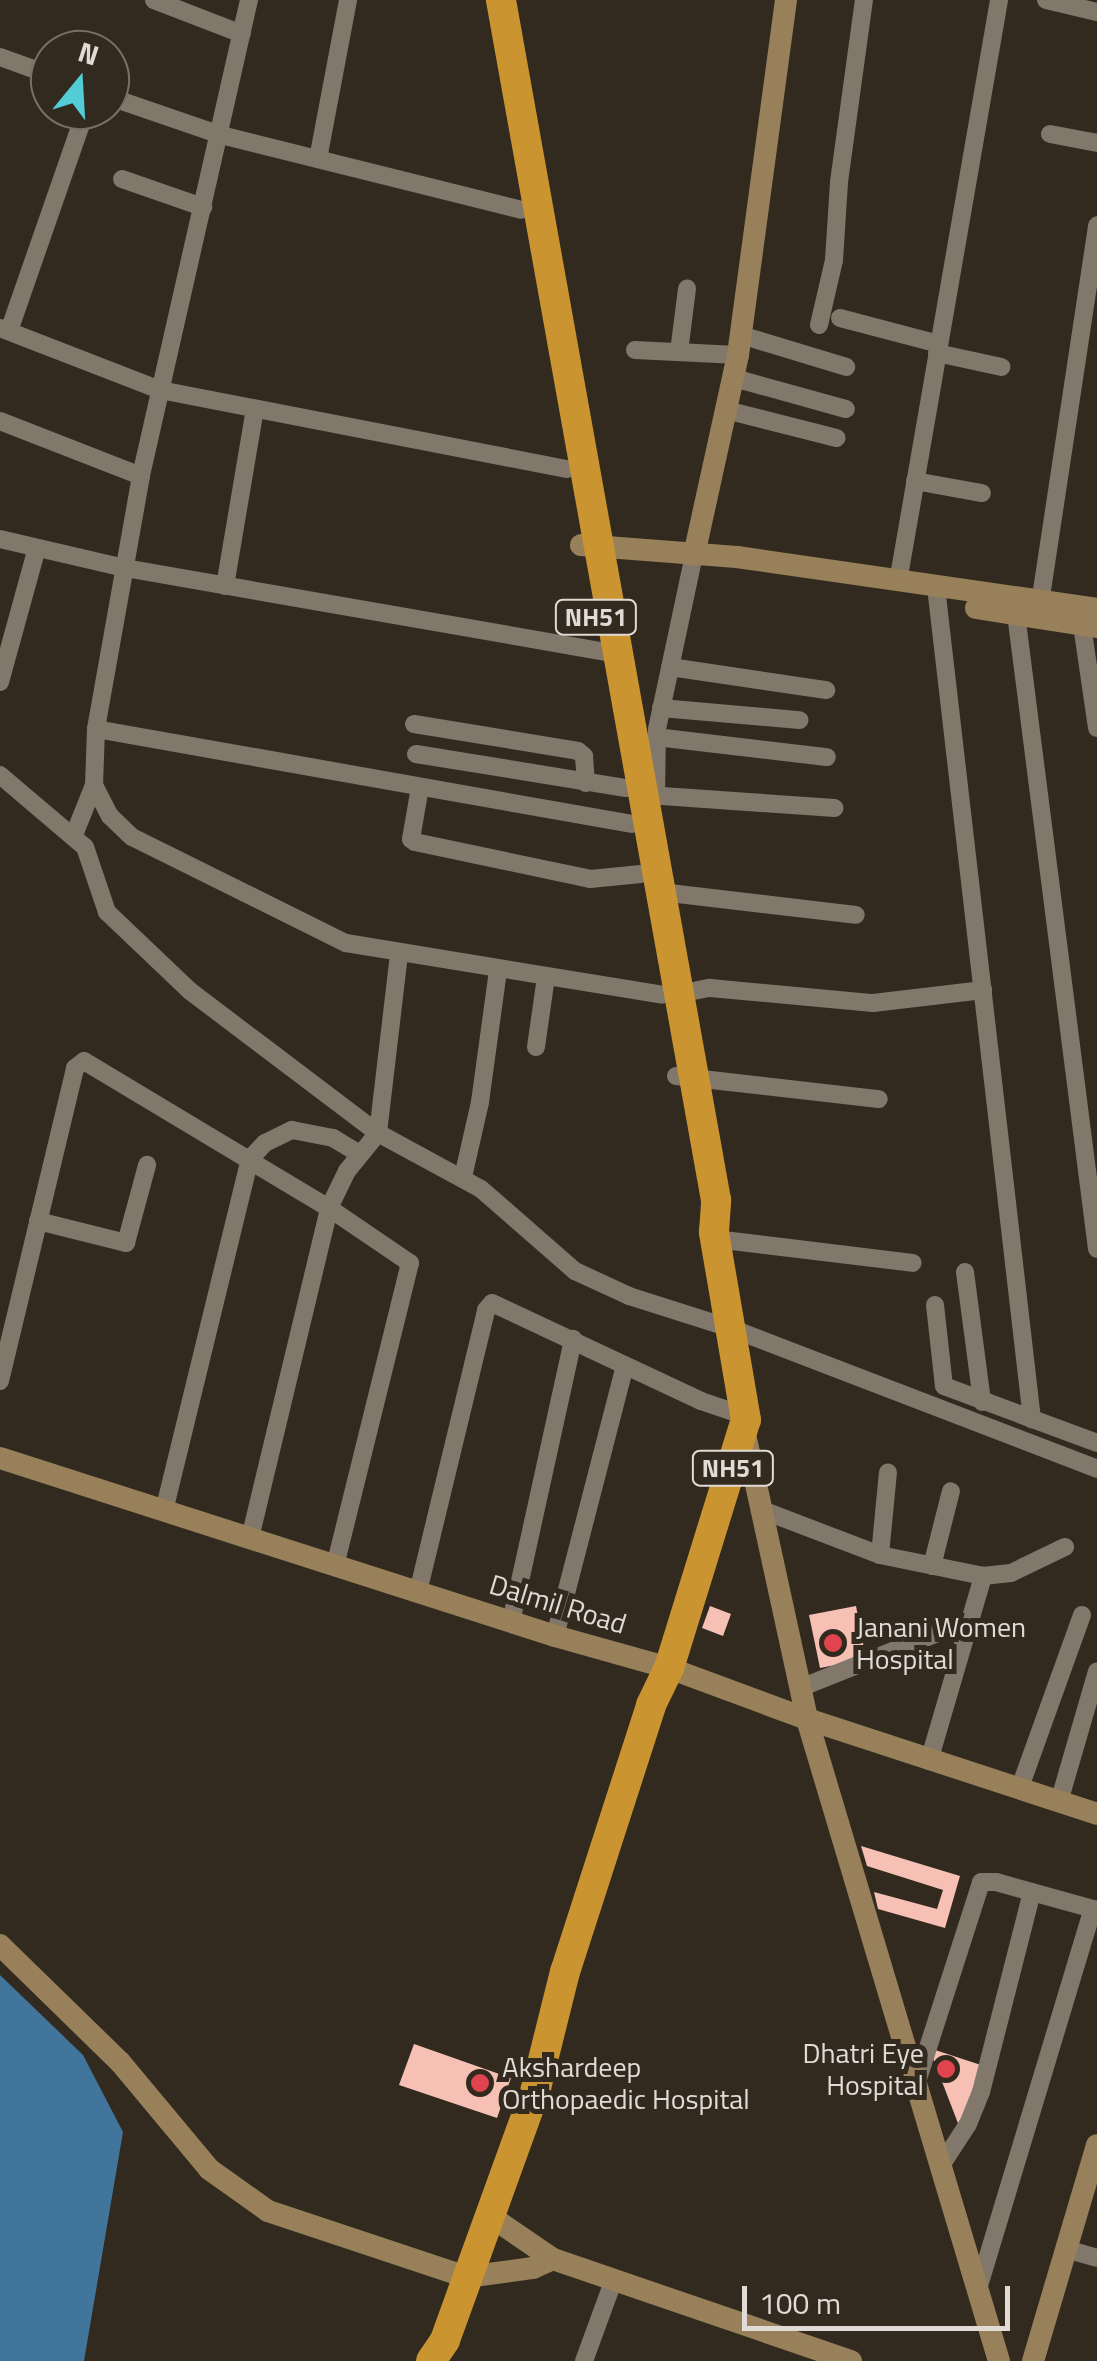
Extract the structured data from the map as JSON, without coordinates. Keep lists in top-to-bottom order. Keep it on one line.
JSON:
{"streets":{"highway":["NH51"],"street":["Dalmil Road"]},"crossings":[["NH51","Dalmil Road"]],"places":["Janani Women Hospital","Dhatri Eye Hospital","Akshardeep Orthopaedic Hospital"],"scale_bar":"100 m","north":"top"}
